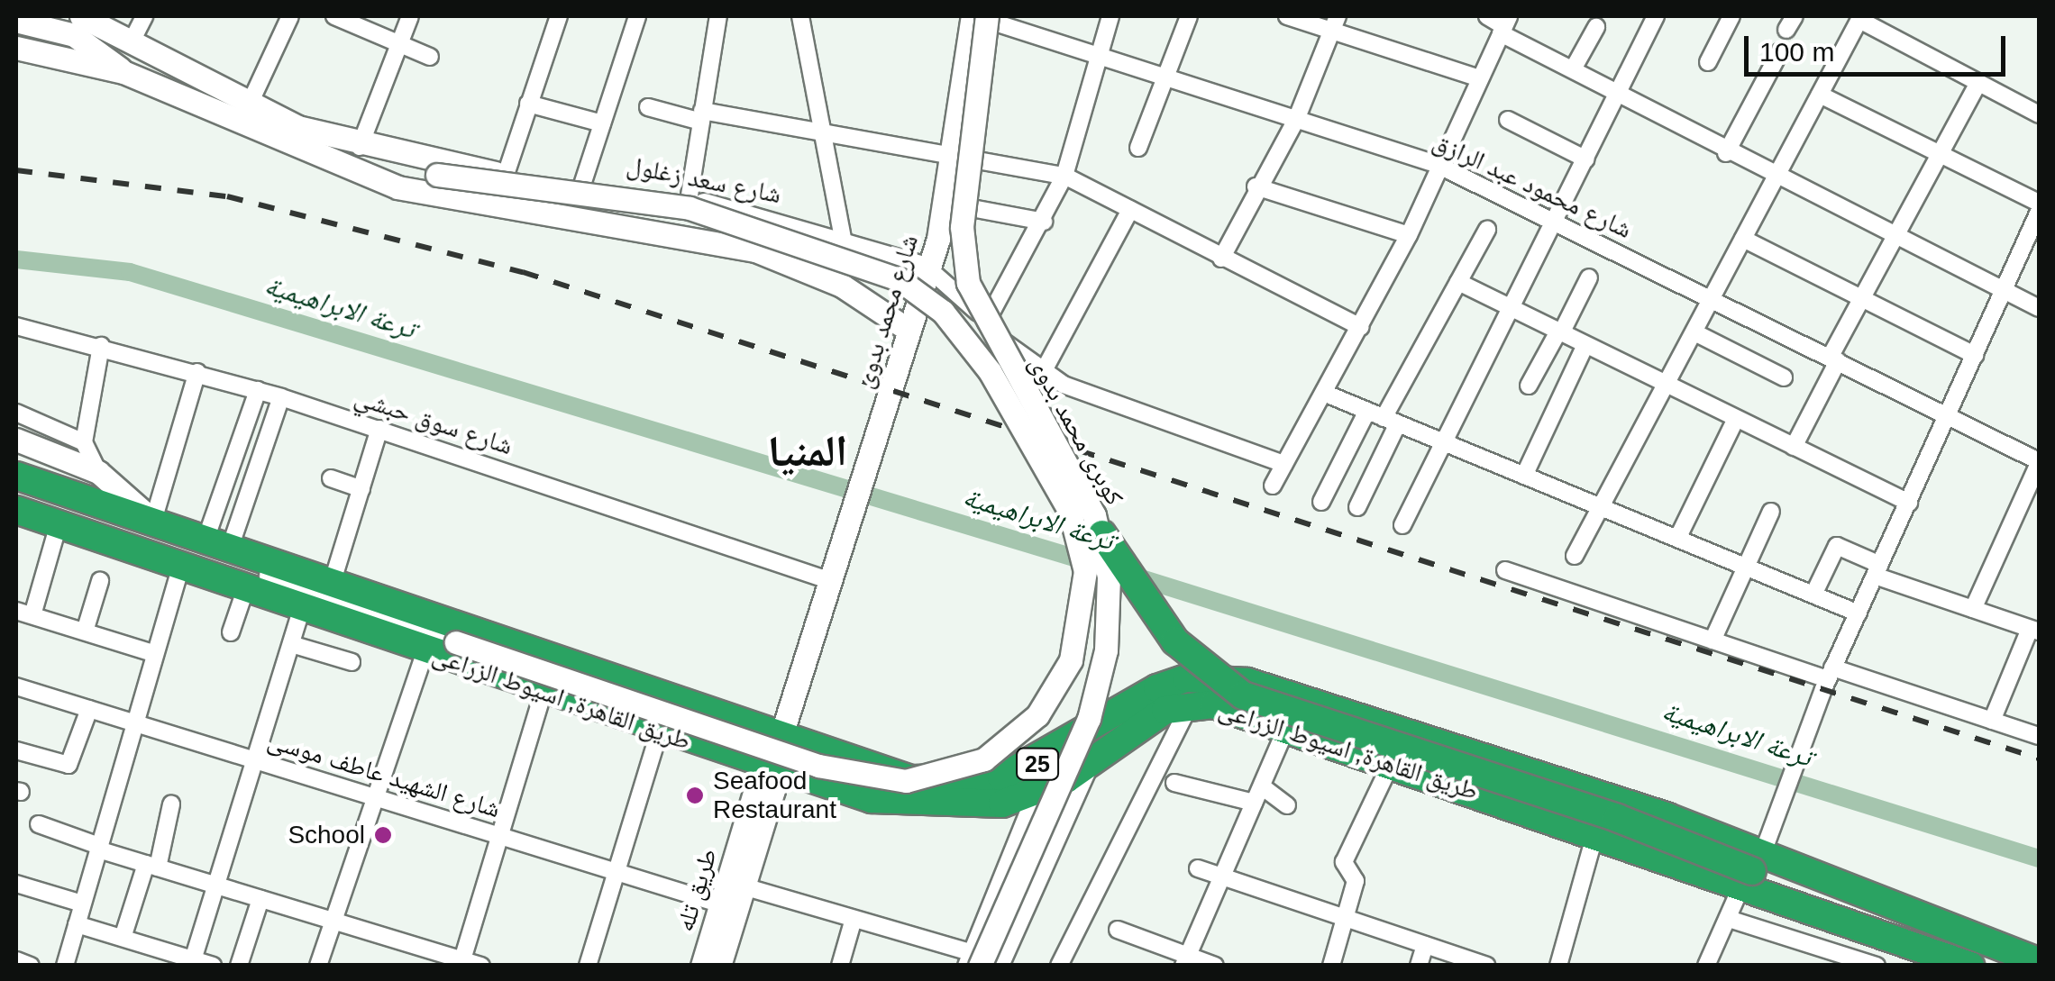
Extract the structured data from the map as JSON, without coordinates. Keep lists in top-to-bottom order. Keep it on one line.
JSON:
{"streets":{"highway":["طريق القاهرة, اسيوط الزراعى","25"],"main road":["شارع سعد زغلول","شارع محمد بدوى","كوبرى محمد بدوى","طريق تله"],"street":["شارع محمود عبد الرازق","شارع سوق حبشي","شارع الشهيد عاطف موسى"]},"crossings":[["شارع سعد زغلول","شارع محمد بدوى"],["شارع محمود عبد الرازق","شارع محمد بدوى"],["شارع محمود عبد الرازق","كوبرى محمد بدوى"],["شارع محمد بدوى","شارع سوق حبشي"],["شارع محمد بدوى","طريق القاهرة, اسيوط الزراعى"],["شارع محمد بدوى","طريق تله"],["طريق القاهرة, اسيوط الزراعى","طريق تله"],["شارع الشهيد عاطف موسى","طريق تله"]],"districts":["المنيا"],"water":["ترعة الابراهيمية"],"places":["Seafood Restaurant","School"],"scale_bar":"100 m"}
